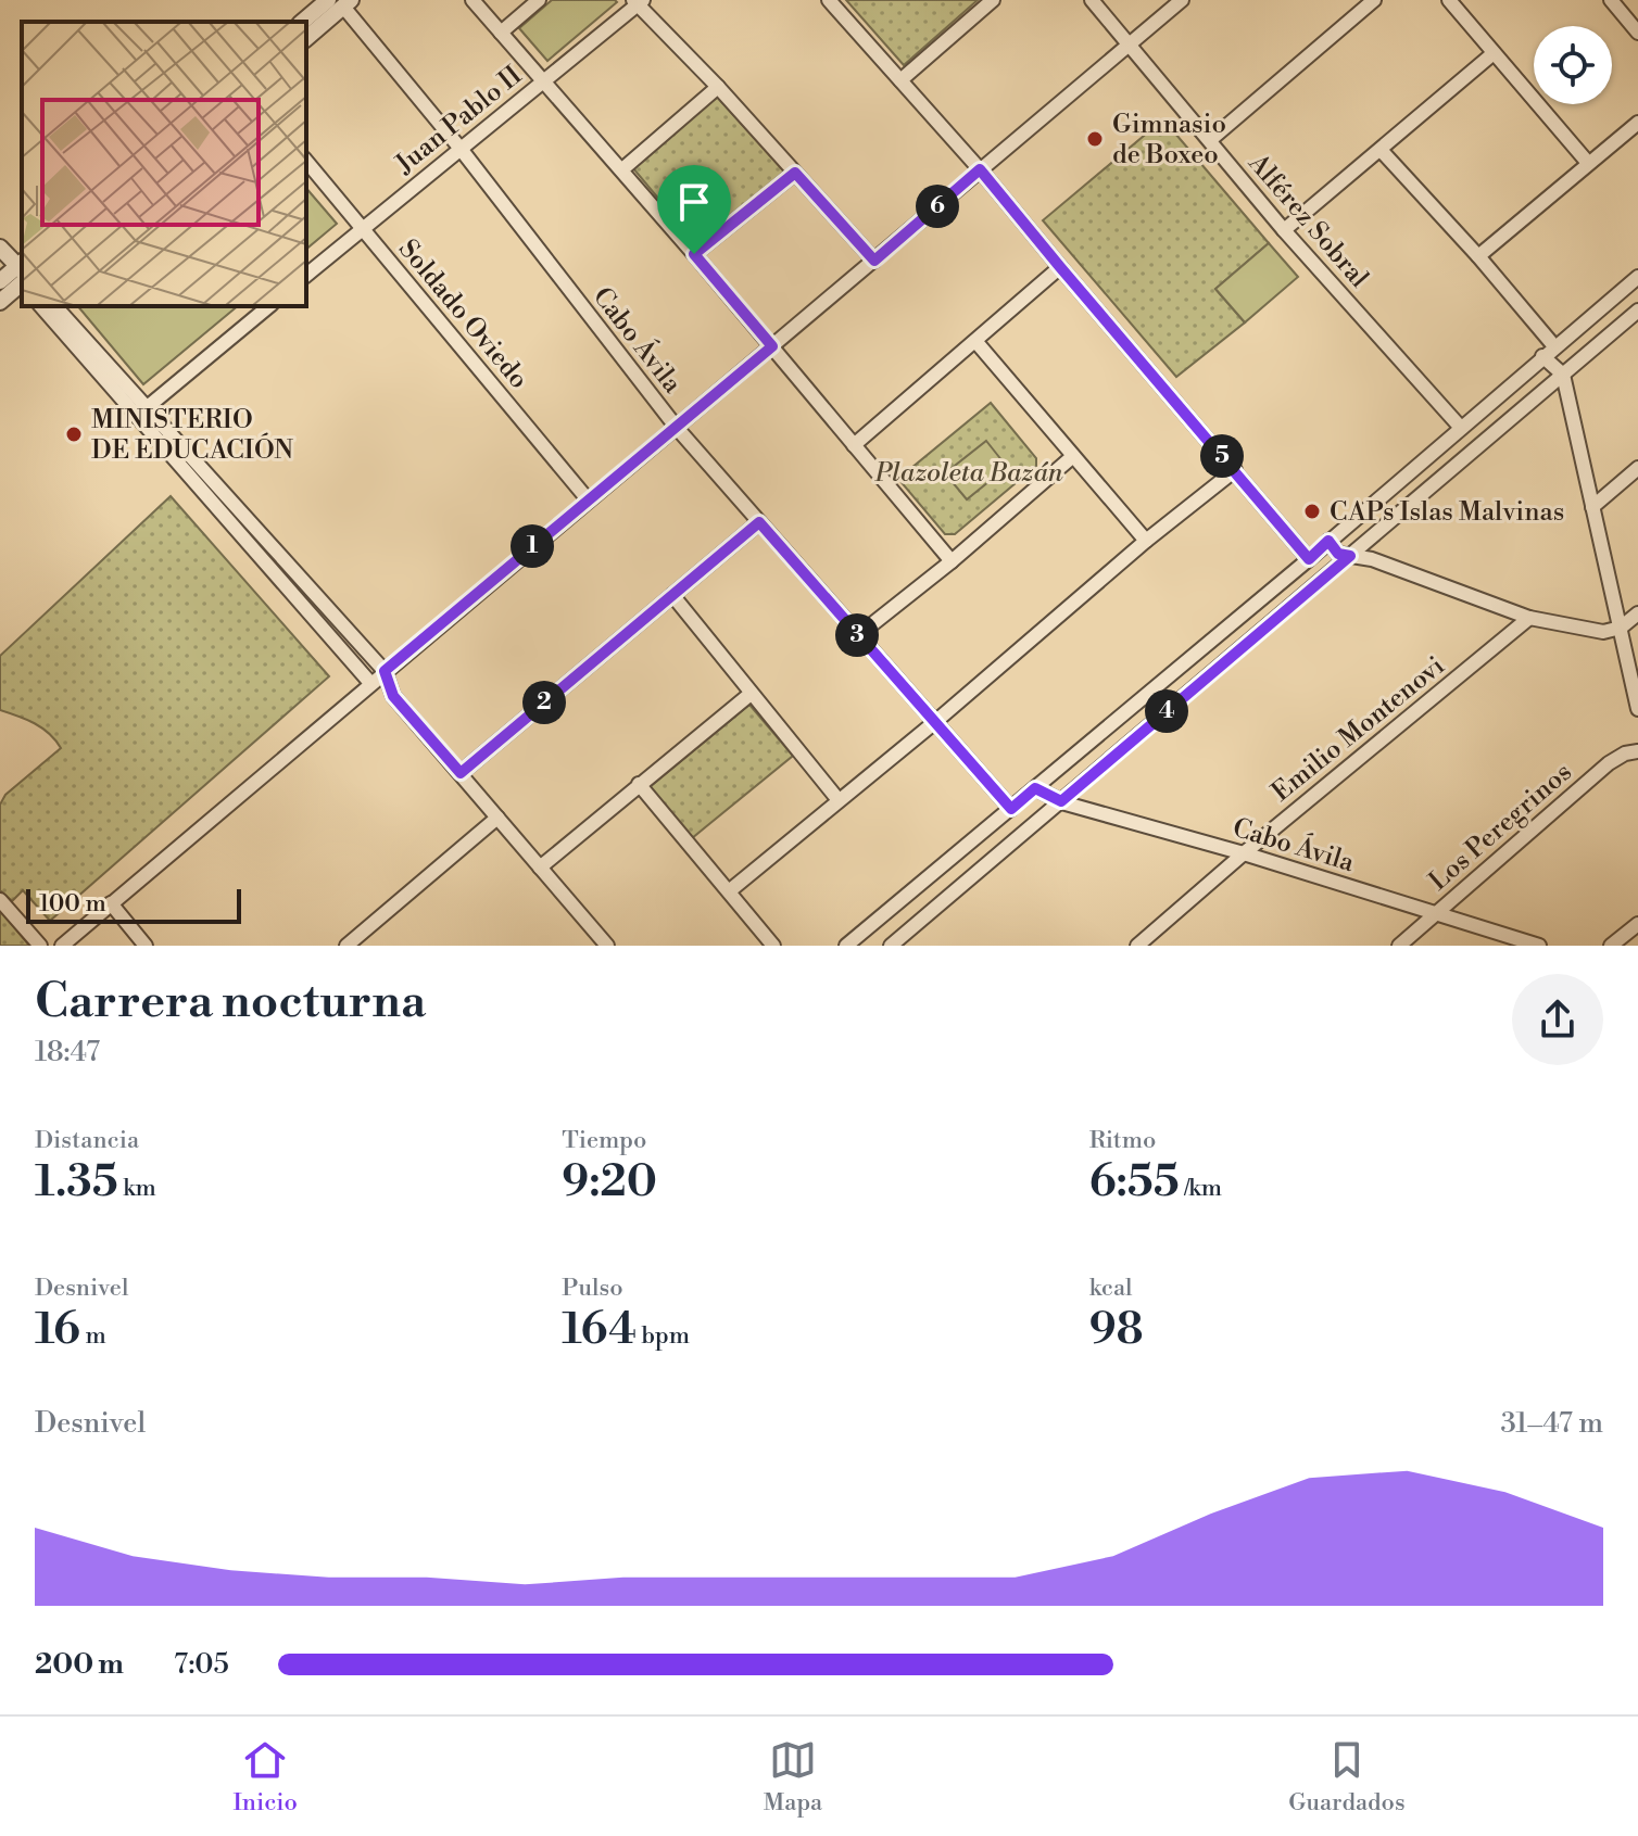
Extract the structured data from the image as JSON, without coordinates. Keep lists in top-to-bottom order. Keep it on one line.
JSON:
{"streets":{"street":["Juan Pablo II","Alférez Sobral","Soldado Oviedo","Cabo Ávila","Emilio Montenovi","Los Peregrinos"]},"crossings":[["Juan Pablo II","Soldado Oviedo"],["Juan Pablo II","Cabo Ávila"],["Cabo Ávila","Emilio Montenovi"],["Cabo Ávila","Los Peregrinos"]],"parks":["Plazoleta Bazán"],"places":["Gimnasio de Boxeo","MINISTERIO DE EDUCACIÓN","CAPs Islas Malvinas"],"scale_bar":"100 m","page":{"pins":["6","5","1","3","2","4"],"scale":"100 m","heading":["Carrera nocturna","18:47"],"stats":[["Distancia","1.35 km"],["Tiempo","9:20"],["Ritmo","6:55 /km"],["Desnivel","16 m"],["Pulso","164 bpm"],["kcal","98"]],"chart":["Desnivel","31–47 m"],"list":[{"name":"200 m","note":"7:05"}],"tabs":["Inicio","Mapa","Guardados"]}}
